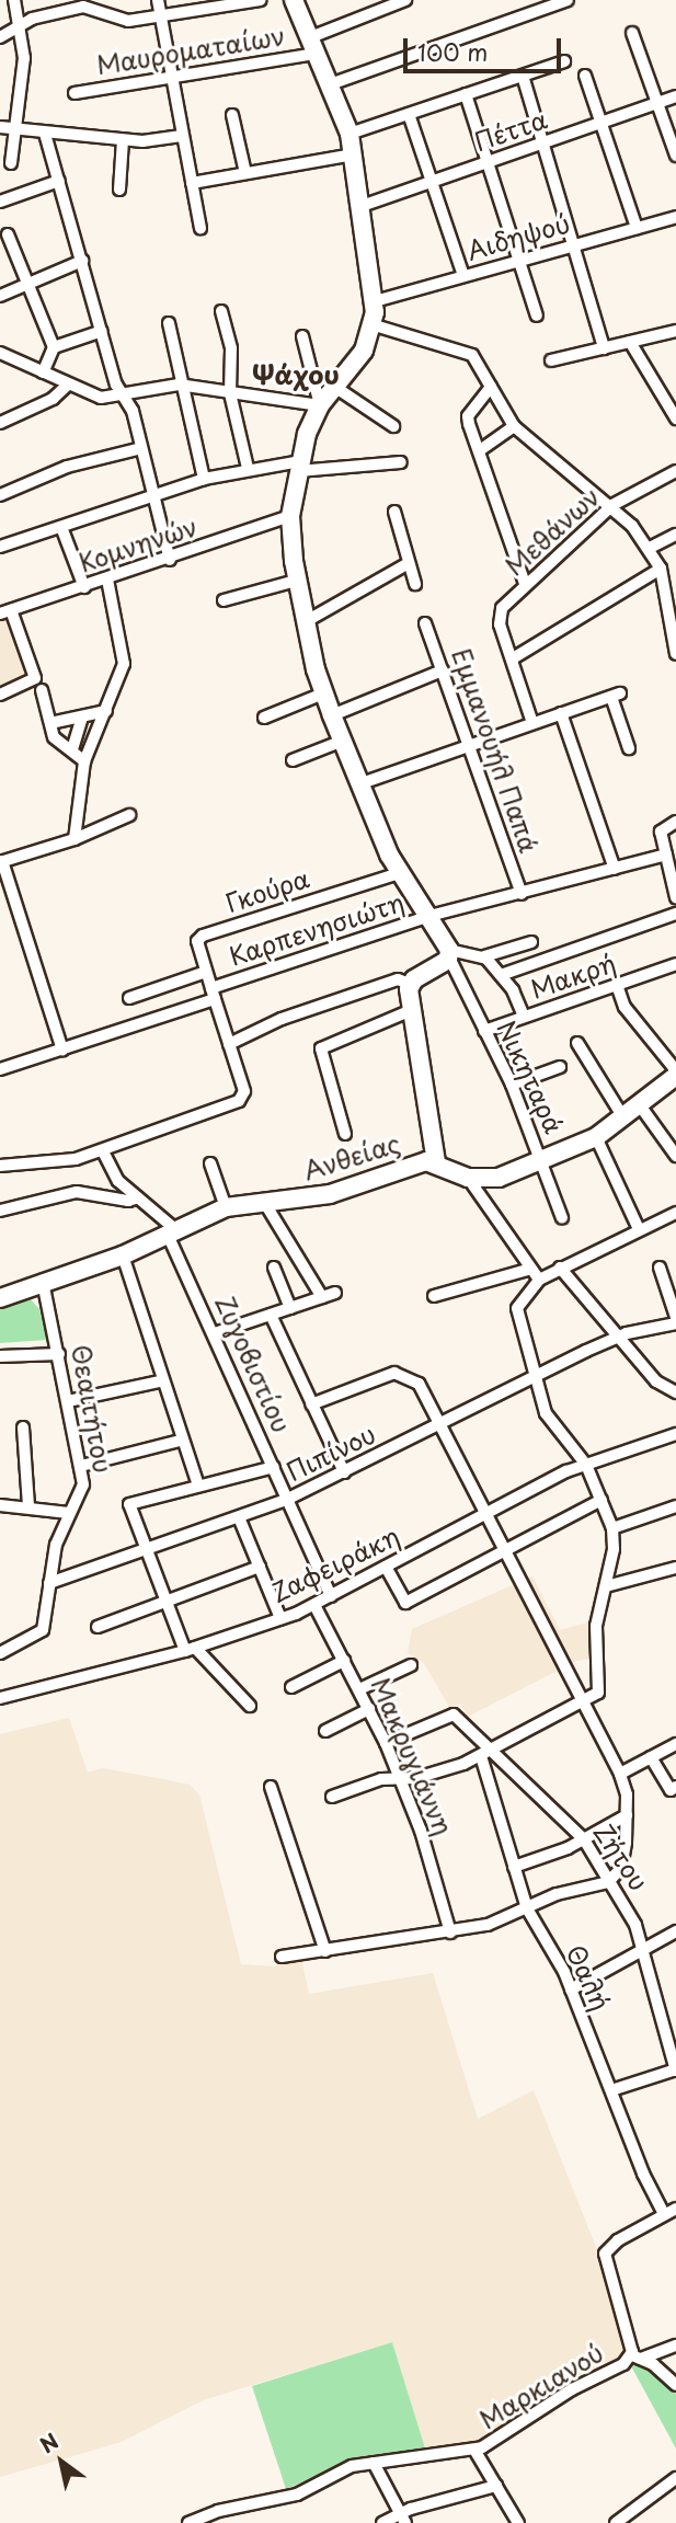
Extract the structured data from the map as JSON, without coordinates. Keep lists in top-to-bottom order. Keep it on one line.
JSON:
{"streets":{"main road":["Ανθείας"],"street":["Μαυροματαίων","Πέττα","Αιδηψού","Μεθάνων","Κομνηνών","Εμμανουήλ Παπά","Γκούρα","Καρπενησιώτη","Μακρή","Νικηταρά","Ζυγοβιστίου","Θεαιτήτου","Πιπίνου","Ζαφειράκη","Μακρυγιάννη","Ζήτου","Θαλή","Μαρκιανού"]},"crossings":[["Εμμανουήλ Παπά","Καρπενησιώτη"],["Γκούρα","Καρπενησιώτη"],["Μακρή","Νικηταρά"],["Νικηταρά","Ανθείας"],["Ανθείας","Ζυγοβιστίου"],["Ανθείας","Θεαιτήτου"],["Ζυγοβιστίου","Πιπίνου"],["Ζυγοβιστίου","Ζαφειράκη"],["Θεαιτήτου","Πιπίνου"],["Ζαφειράκη","Μακρυγιάννη"],["Μακρυγιάννη","Ζήτου"],["Ζήτου","Θαλή"],["Θαλή","Μαρκιανού"]],"districts":["Ψάχου"],"scale_bar":"100 m","north":"top left"}
